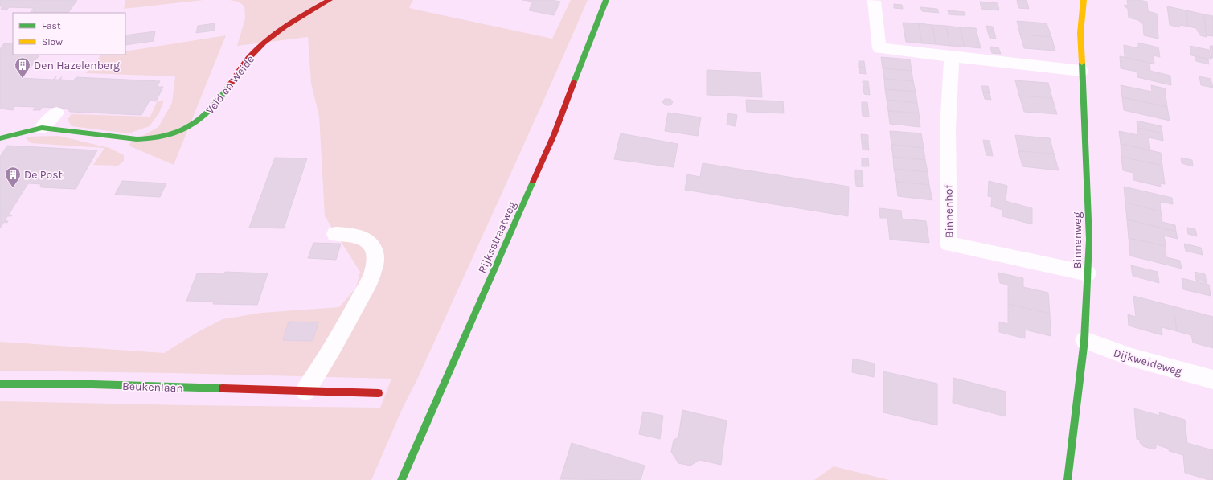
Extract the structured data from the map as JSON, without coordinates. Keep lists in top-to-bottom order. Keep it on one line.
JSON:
{"streets":{"street":["Veld en Weide","Binnenhof","Rijksstraatweg","Binnenweg","Dijkweideweg","Beukenlaan"]},"crossings":[["Binnenhof","Binnenweg"],["Binnenweg","Dijkweideweg"]],"places":{"building":["Den Hazelenberg","De Post"]},"legend":["Fast","Slow"]}
